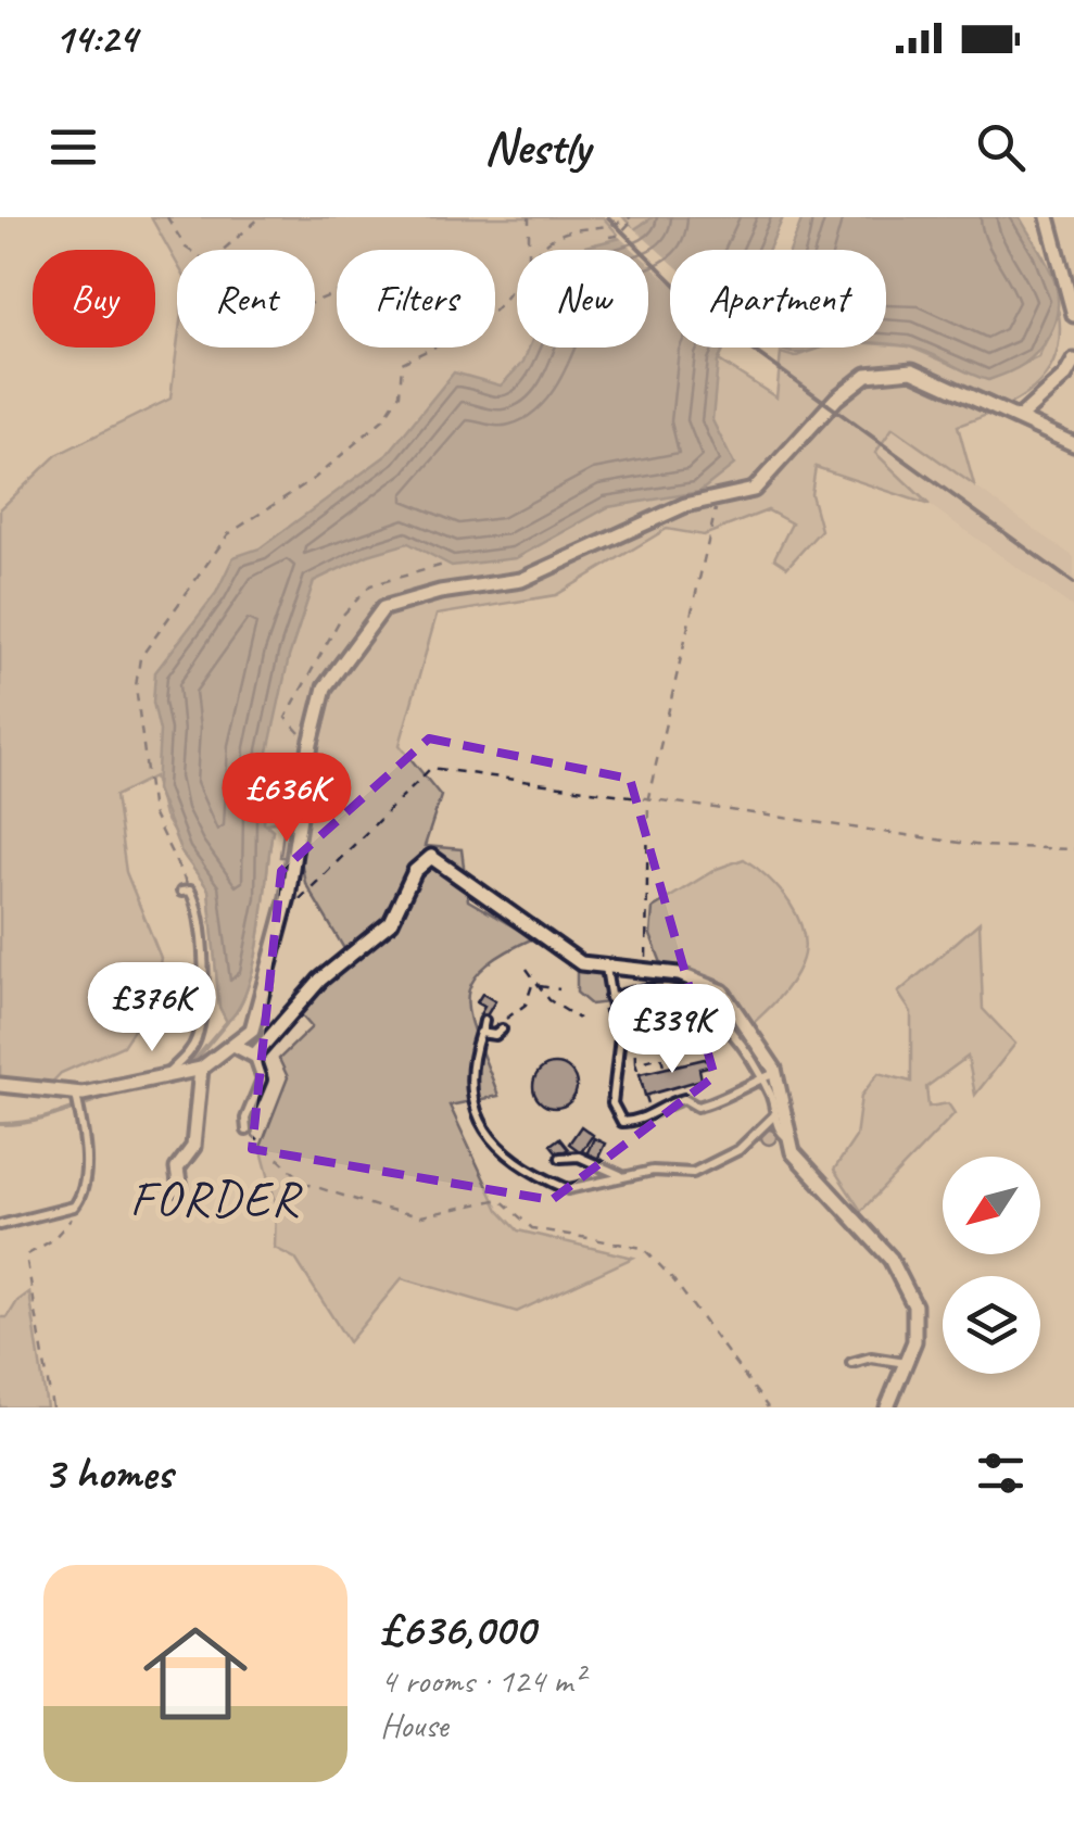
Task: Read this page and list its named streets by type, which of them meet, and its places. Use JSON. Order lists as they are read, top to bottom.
{
  "districts": ["FORDER"],
  "north": "bottom left",
  "page": {
    "status": "14:24",
    "header": "Nestly",
    "chip": [
      "Buy",
      "Rent",
      "Filters",
      "New",
      "Apartment"
    ],
    "price": ["£636K", "£376K", "£339K"],
    "heading": "3 homes",
    "list": [
      {
        "name": "£636,000",
        "note": "4 rooms · 124 m² · House"
      }
    ]
  }
}
